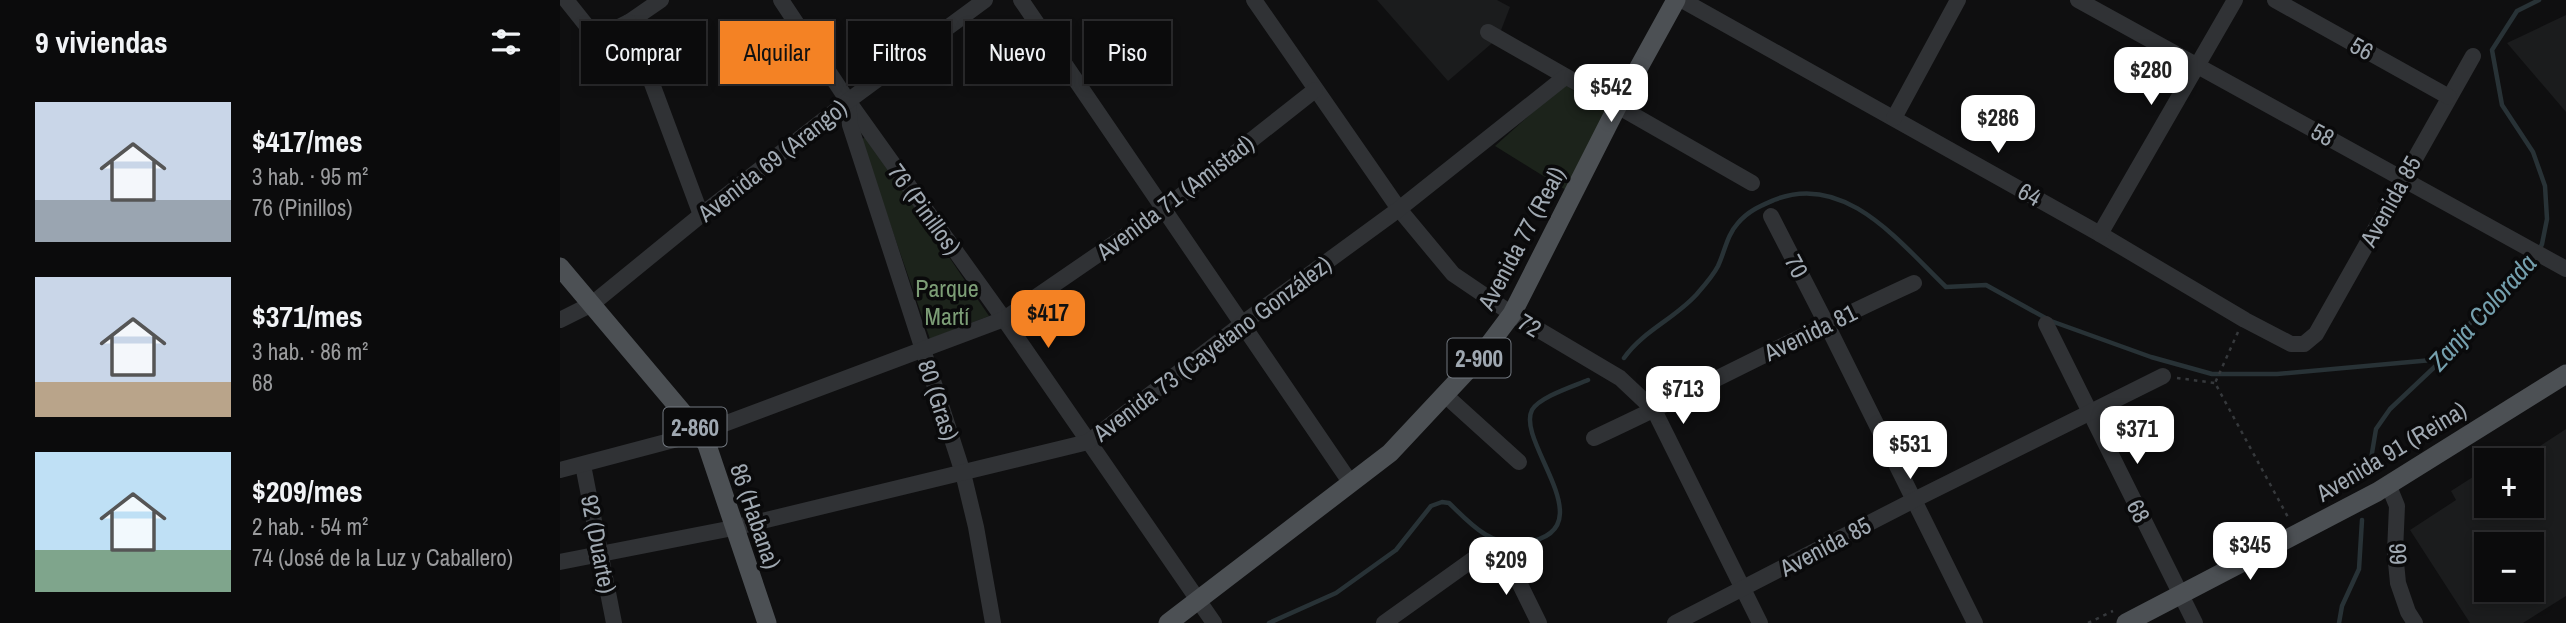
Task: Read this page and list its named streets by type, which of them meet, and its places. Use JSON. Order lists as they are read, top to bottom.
{
  "streets": {
    "main road": [
      "Avenida 77 (Real)",
      "2-900",
      "2-860",
      "Avenida 91 (Reina)",
      "86 (Habana)"
    ],
    "street": [
      "56",
      "58",
      "Avenida 69 (Arango)",
      "64",
      "Avenida 71 (Amistad)",
      "Avenida 85",
      "76 (Pinillos)",
      "70",
      "72",
      "Avenida 81",
      "Avenida 73 (Cayetano González)",
      "80 (Gras)",
      "68",
      "92 (Duarte)",
      "66"
    ]
  },
  "crossings": [
    ["56", "Avenida 85"],
    ["58", "Avenida 85"],
    ["Avenida 69 (Arango)", "76 (Pinillos)"],
    ["Avenida 69 (Arango)", "80 (Gras)"],
    ["Avenida 69 (Arango)", "86 (Habana)"],
    ["64", "Avenida 85"],
    ["Avenida 71 (Amistad)", "76 (Pinillos)"],
    ["Avenida 71 (Amistad)", "72"],
    ["Avenida 71 (Amistad)", "80 (Gras)"],
    ["Avenida 71 (Amistad)", "86 (Habana)"],
    ["Avenida 71 (Amistad)", "92 (Duarte)"],
    ["Avenida 85", "70"],
    ["Avenida 85", "72"],
    ["Avenida 85", "68"],
    ["76 (Pinillos)", "Avenida 77 (Real)"],
    ["76 (Pinillos)", "Avenida 73 (Cayetano González)"],
    ["76 (Pinillos)", "80 (Gras)"],
    ["Avenida 77 (Real)", "72"],
    ["70", "Avenida 81"],
    ["72", "Avenida 81"],
    ["72", "Avenida 73 (Cayetano González)"],
    ["Avenida 73 (Cayetano González)", "80 (Gras)"],
    ["Avenida 73 (Cayetano González)", "86 (Habana)"],
    ["Avenida 73 (Cayetano González)", "92 (Duarte)"],
    ["Avenida 91 (Reina)", "68"],
    ["Avenida 91 (Reina)", "66"]
  ],
  "water": ["Zanja Colorada"],
  "parks": ["Parque Martí"],
  "page": {
    "heading": "9 viviendas",
    "chip": [
      "Comprar",
      "Alquilar",
      "Filtros",
      "Nuevo",
      "Piso"
    ],
    "price": [
      "$280",
      "$542",
      "$286",
      "$417",
      "$713",
      "$371",
      "$531",
      "$345",
      "$209"
    ],
    "list": [
      {
        "name": "$417/mes",
        "note": "3 hab. · 95 m² · 76 (Pinillos)"
      },
      {
        "name": "$371/mes",
        "note": "3 hab. · 86 m² · 68"
      },
      {
        "name": "$209/mes",
        "note": "2 hab. · 54 m² · 74 (José de la Luz y Caballero)"
      }
    ],
    "map_buttons": ["+", "−"]
  }
}
